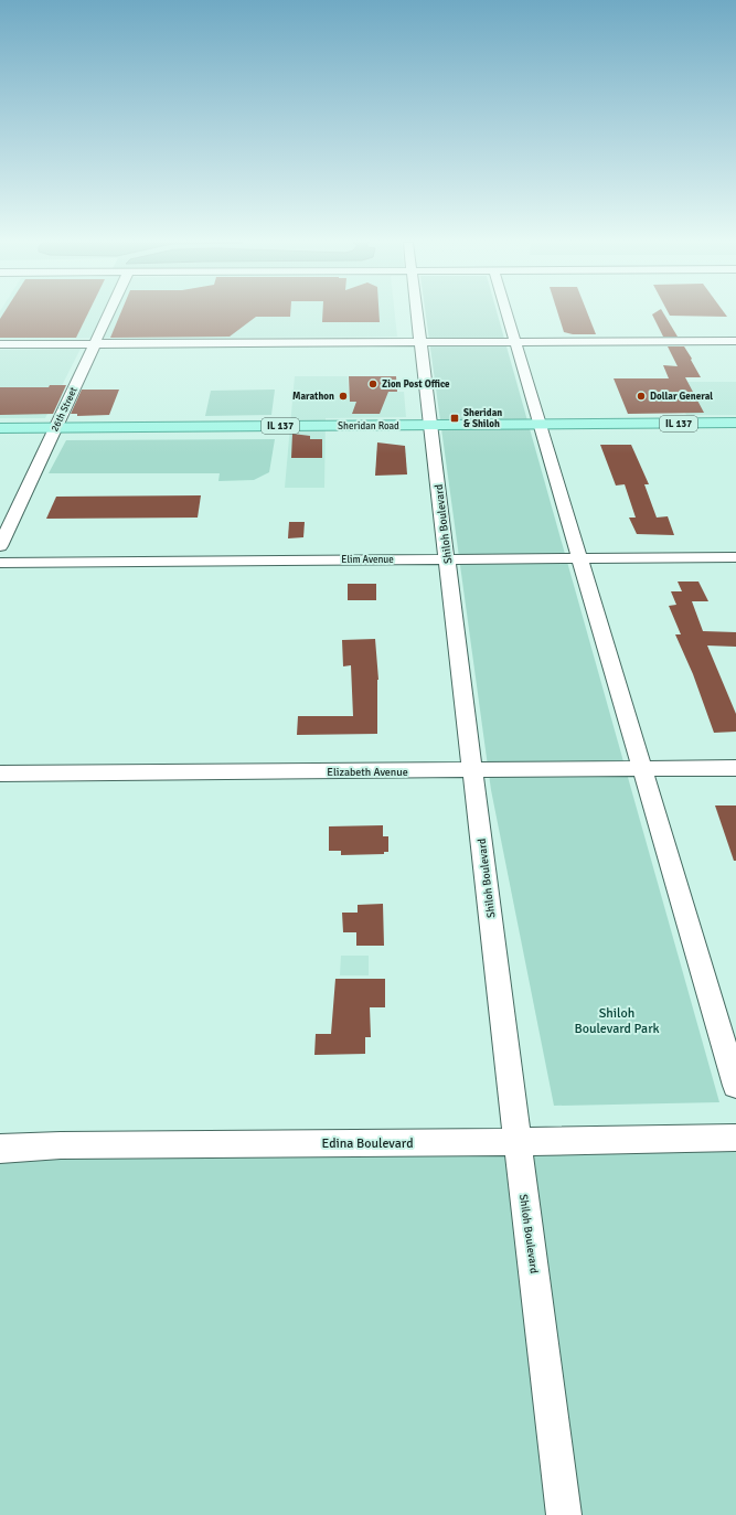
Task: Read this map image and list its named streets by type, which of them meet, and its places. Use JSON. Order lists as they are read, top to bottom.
{
  "streets": {
    "main road": ["IL 137", "Sheridan Road"],
    "street": [
      "26th Street",
      "Shiloh Boulevard",
      "Elim Avenue",
      "Elizabeth Avenue",
      "Edina Boulevard"
    ]
  },
  "crossings": [
    ["26th Street", "Sheridan Road"],
    ["Sheridan Road", "Shiloh Boulevard"],
    ["Shiloh Boulevard", "Elim Avenue"],
    ["Shiloh Boulevard", "Elizabeth Avenue"],
    ["Shiloh Boulevard", "Edina Boulevard"]
  ],
  "parks": ["Shiloh Boulevard Park"],
  "places": {
    "other": ["Zion Post Office", "Marathon", "Dollar General"],
    "transit": ["Sheridan & Shiloh"]
  }
}
